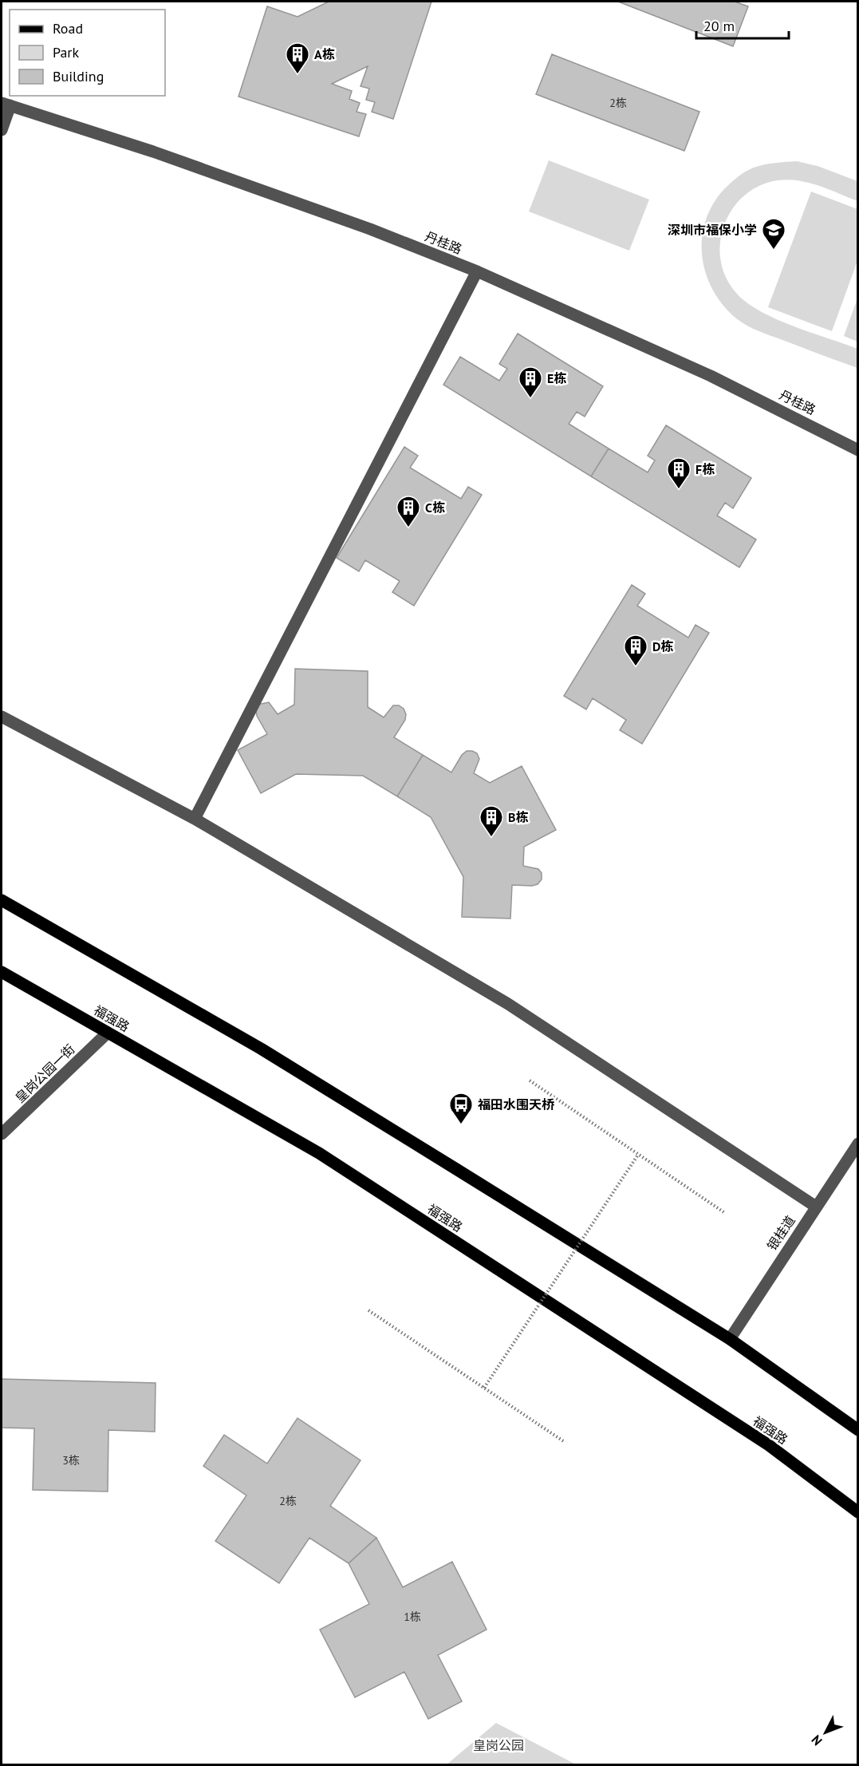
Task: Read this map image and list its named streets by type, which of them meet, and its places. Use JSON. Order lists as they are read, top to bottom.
{
  "streets": {
    "main road": ["福强路"],
    "street": ["丹桂路", "皇岗公园一街", "银桂道"]
  },
  "crossings": [
    ["福强路", "皇岗公园一街"]
  ],
  "parks": ["皇岗公园"],
  "places": {
    "building": [
      "A栋",
      "E栋",
      "F栋",
      "C栋",
      "D栋",
      "B栋"
    ],
    "school or university": ["深圳市福保小学"],
    "bus stop": ["福田水围天桥"]
  },
  "house_numbers": [
    "2栋",
    "3栋",
    "2栋",
    "1栋"
  ],
  "legend": ["Road", "Park", "Building"],
  "scale_bar": "20 m",
  "north": "bottom left"
}
